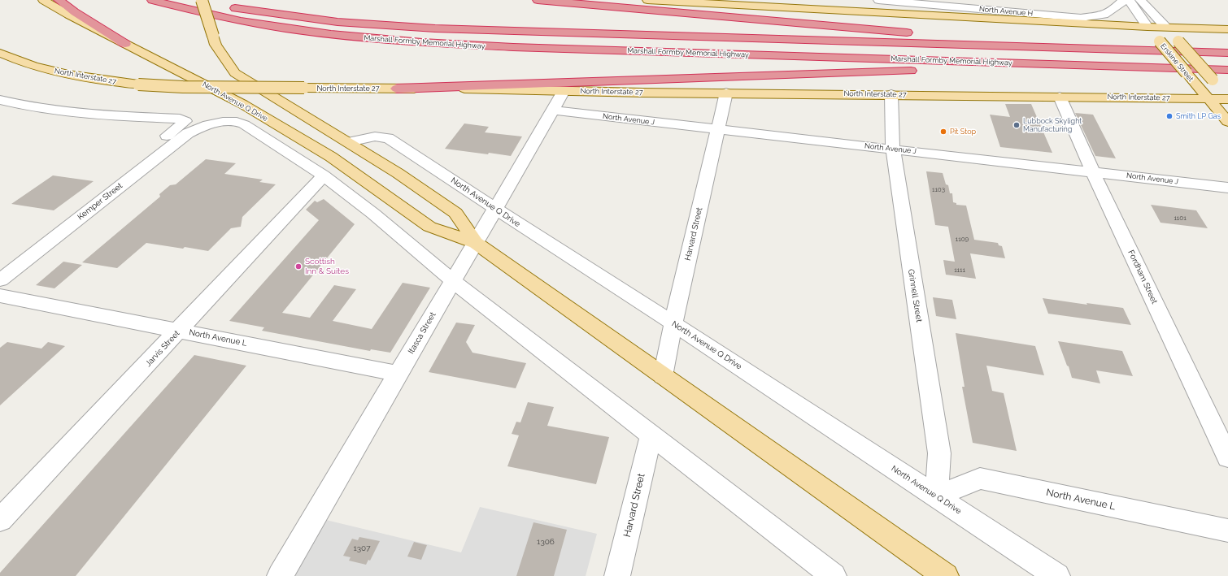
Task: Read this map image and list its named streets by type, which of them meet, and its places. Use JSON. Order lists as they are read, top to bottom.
{
  "streets": {
    "highway": ["Marshall Formby Memorial Highway"],
    "main road": ["Erskine Street", "North Interstate 27", "North Avenue Q Drive"],
    "street": [
      "North Avenue H",
      "North Avenue J",
      "Kemper Street",
      "Harvard Street",
      "Fordham Street",
      "Grinnell Street",
      "Itasca Street",
      "North Avenue L",
      "Jarvis Street"
    ]
  },
  "crossings": [
    ["North Avenue H", "Erskine Street"],
    ["Erskine Street", "North Interstate 27"],
    ["North Interstate 27", "Harvard Street"],
    ["North Interstate 27", "Fordham Street"],
    ["North Interstate 27", "Grinnell Street"],
    ["North Interstate 27", "Itasca Street"],
    ["North Avenue Q Drive", "Kemper Street"],
    ["North Avenue Q Drive", "Harvard Street"],
    ["North Avenue Q Drive", "Grinnell Street"],
    ["North Avenue Q Drive", "Itasca Street"],
    ["North Avenue Q Drive", "North Avenue L"],
    ["North Avenue Q Drive", "Jarvis Street"],
    ["North Avenue J", "Harvard Street"],
    ["North Avenue J", "Fordham Street"],
    ["North Avenue J", "Grinnell Street"],
    ["North Avenue J", "Itasca Street"],
    ["Grinnell Street", "North Avenue L"],
    ["Itasca Street", "North Avenue L"],
    ["North Avenue L", "Jarvis Street"]
  ],
  "places": [
    "Smith LP Gas",
    "Lubbock Skylight Manufacturing",
    "Pit Stop",
    "Scottish Inn & Suites"
  ],
  "house_numbers": [
    "1103",
    "1101",
    "1109",
    "1111",
    "1306",
    "1307"
  ]
}
